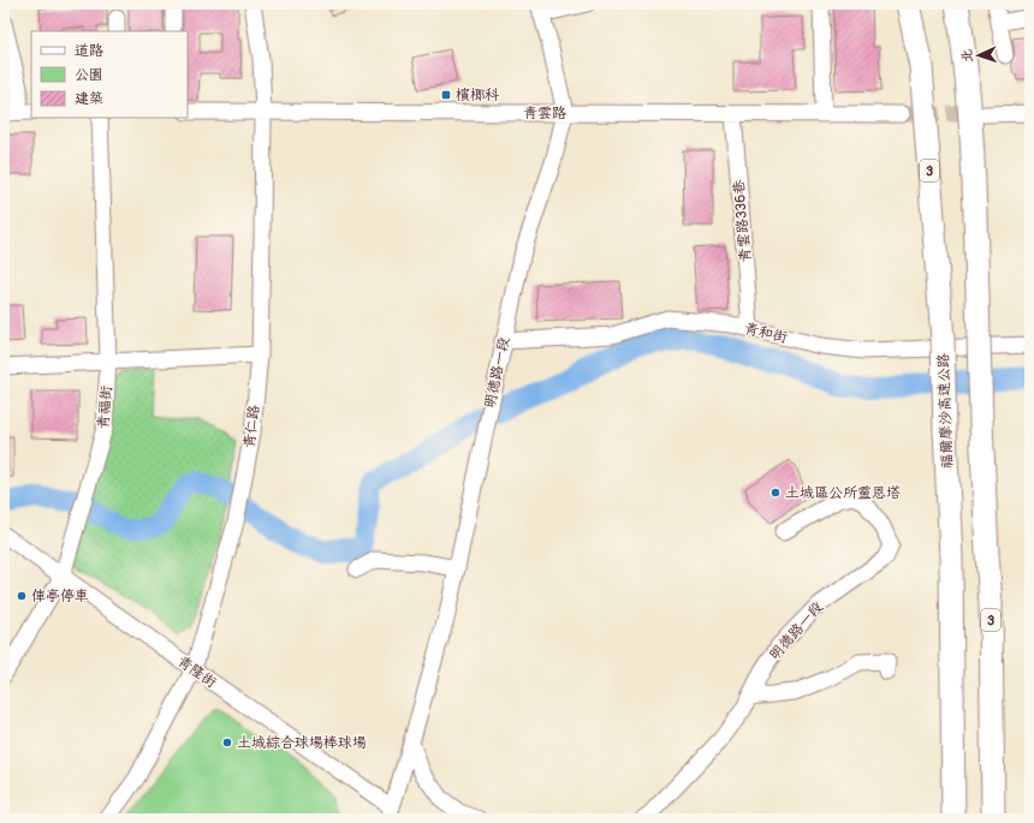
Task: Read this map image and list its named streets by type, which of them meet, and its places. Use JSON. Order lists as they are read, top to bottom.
{
  "streets": {
    "highway": ["3", "福爾摩沙高速公路"],
    "street": [
      "青雲路",
      "青雲路336巷",
      "青和街",
      "明德路一段",
      "青福街",
      "青仁路",
      "青隆街"
    ]
  },
  "crossings": [
    ["青雲路", "青雲路336巷"],
    ["青雲路", "明德路一段"],
    ["青雲路", "青仁路"],
    ["青雲路336巷", "青和街"],
    ["青和街", "明德路一段"],
    ["明德路一段", "青隆街"],
    ["青福街", "青隆街"],
    ["青仁路", "青隆街"]
  ],
  "places": {
    "transit": ["檳榔科"],
    "other": ["土城區公所靈恩塔", "俥亭停車", "土城綜合球場棒球場"]
  },
  "legend": ["道路", "公園", "建築"],
  "north": "left"
}
